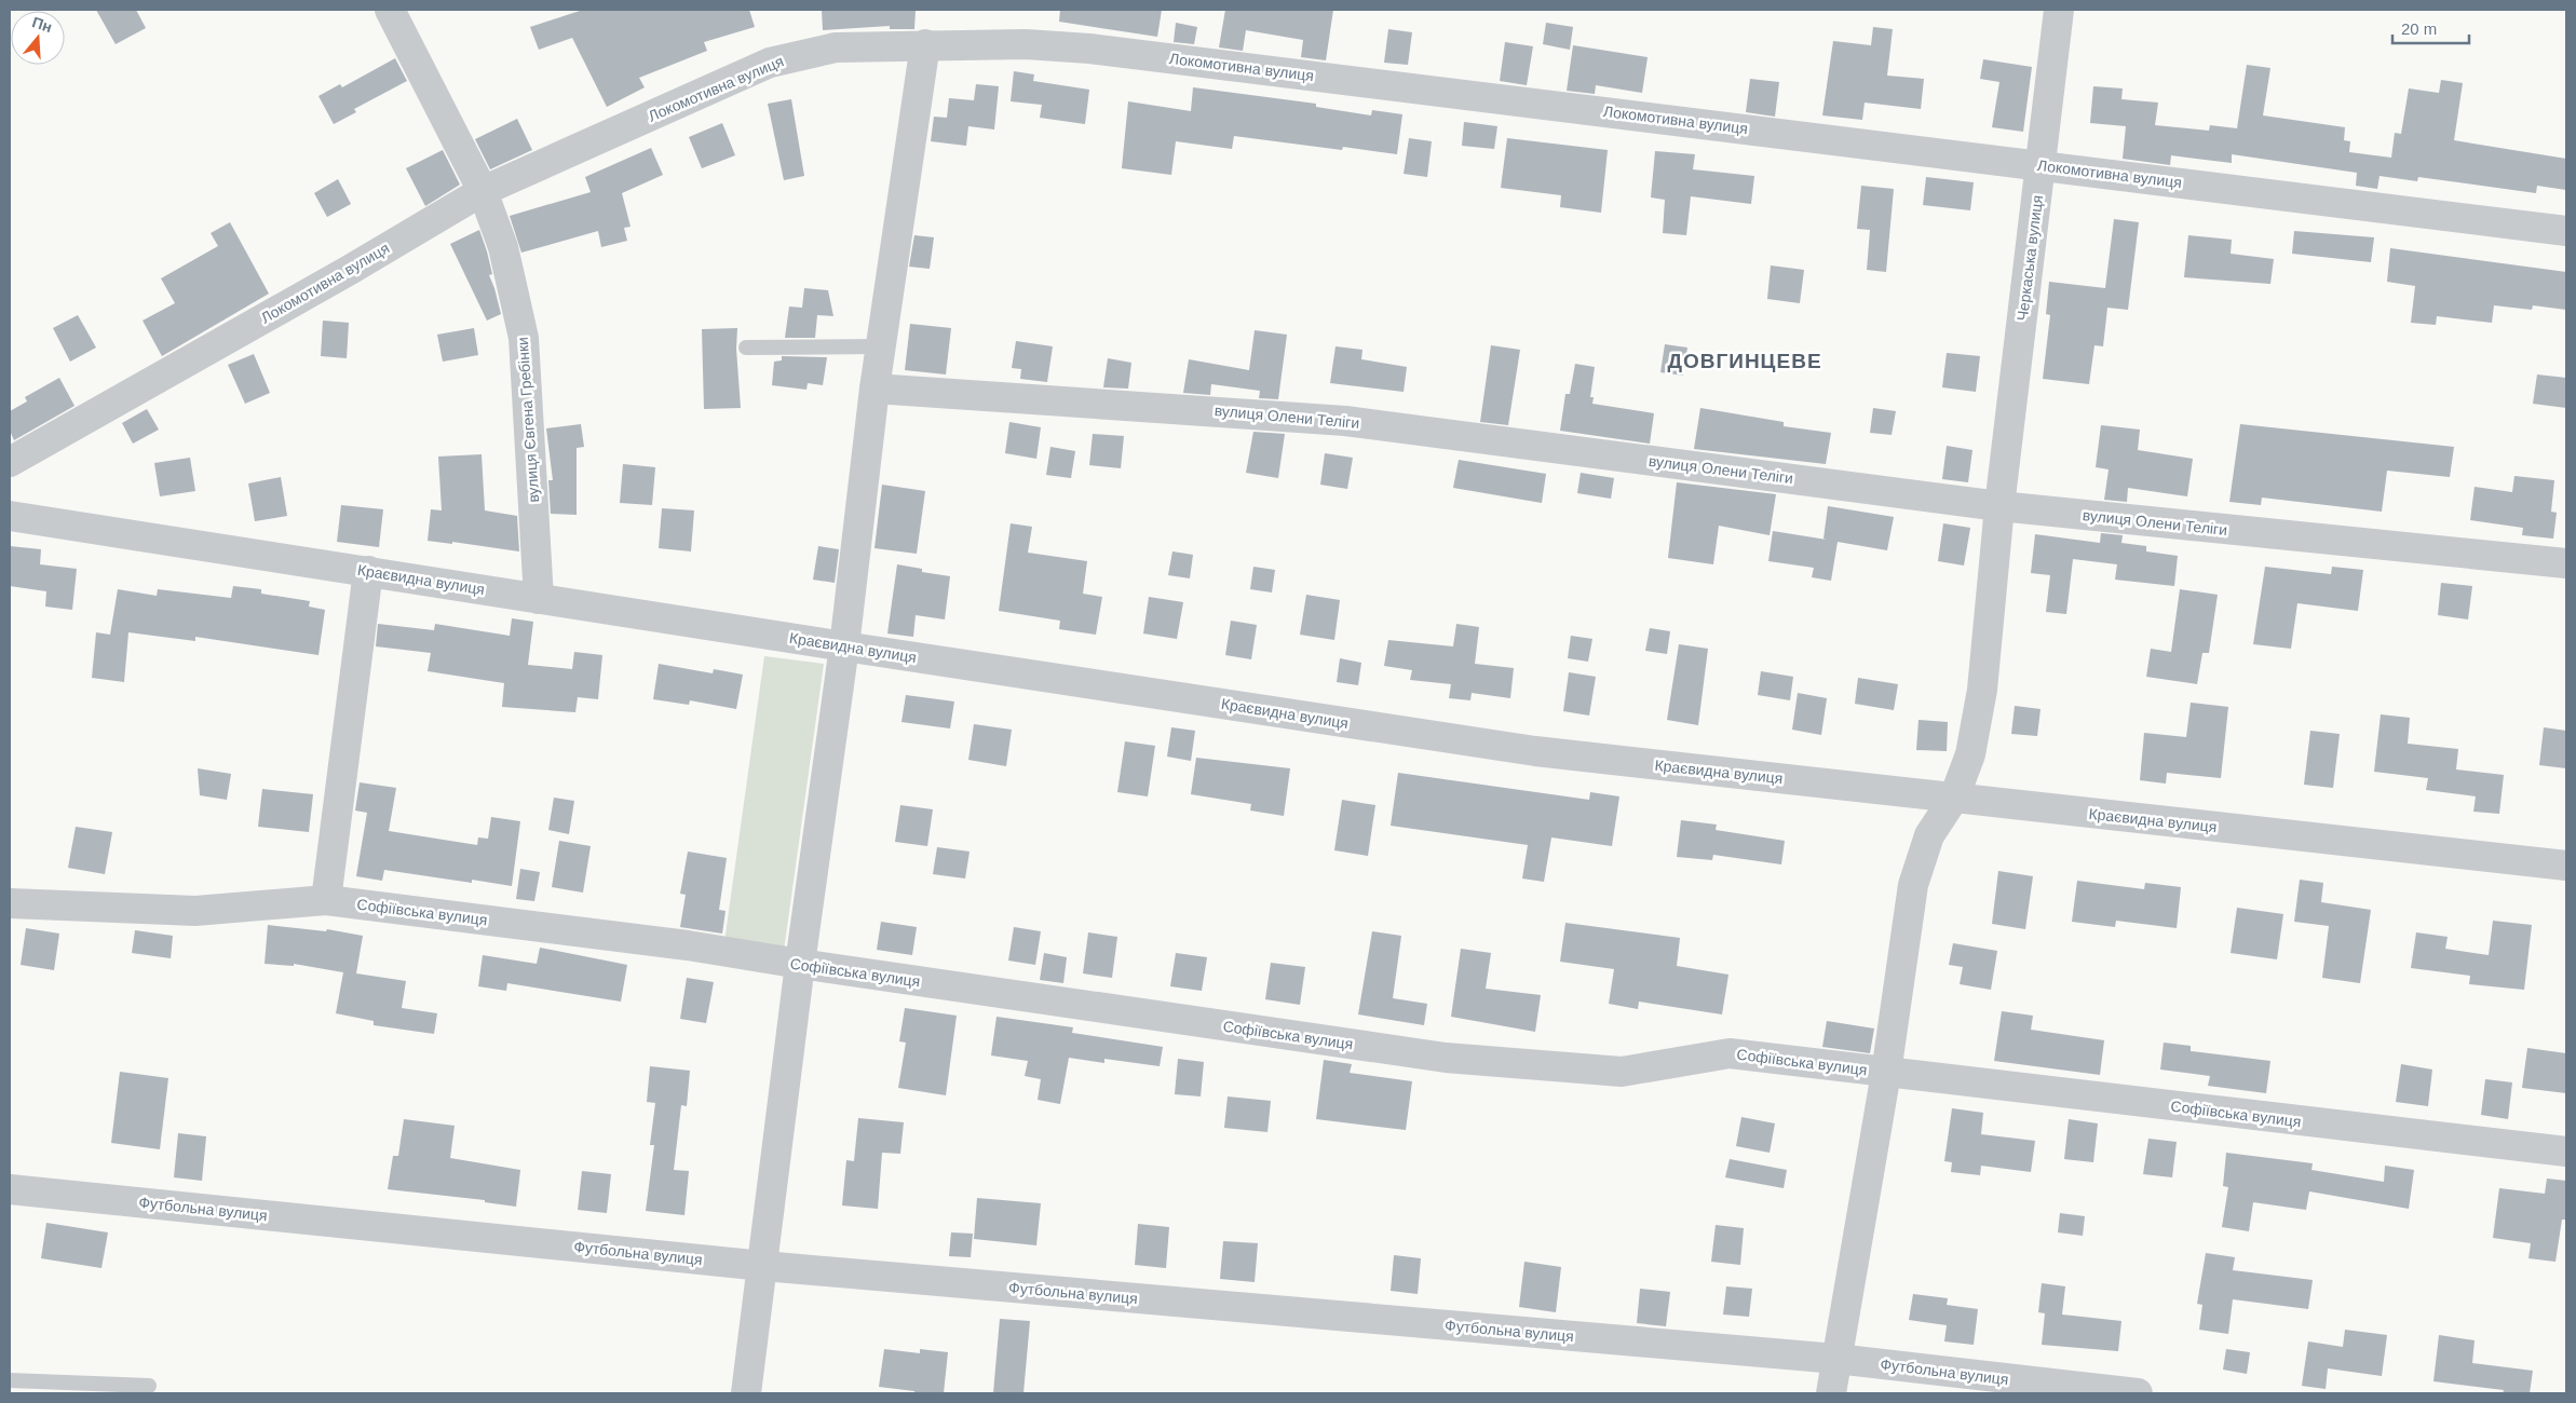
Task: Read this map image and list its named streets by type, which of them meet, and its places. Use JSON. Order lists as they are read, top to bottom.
{
  "streets": {
    "street": [
      "Локомотивна вулиця",
      "Черкаська вулиця",
      "вулиця Олени Теліги",
      "вулиця Євгена Гребінки",
      "Краєвидна вулиця",
      "Софіївська вулиця",
      "Футбольна вулиця"
    ]
  },
  "crossings": [
    ["Локомотивна вулиця", "Черкаська вулиця"],
    ["Локомотивна вулиця", "вулиця Євгена Гребінки"],
    ["Черкаська вулиця", "вулиця Олени Теліги"],
    ["Черкаська вулиця", "Краєвидна вулиця"],
    ["Черкаська вулиця", "Софіївська вулиця"],
    ["Черкаська вулиця", "Футбольна вулиця"],
    ["вулиця Євгена Гребінки", "Краєвидна вулиця"]
  ],
  "districts": ["ДОВГИНЦЕВЕ"],
  "scale_bar": "20 m",
  "north": "top"
}
